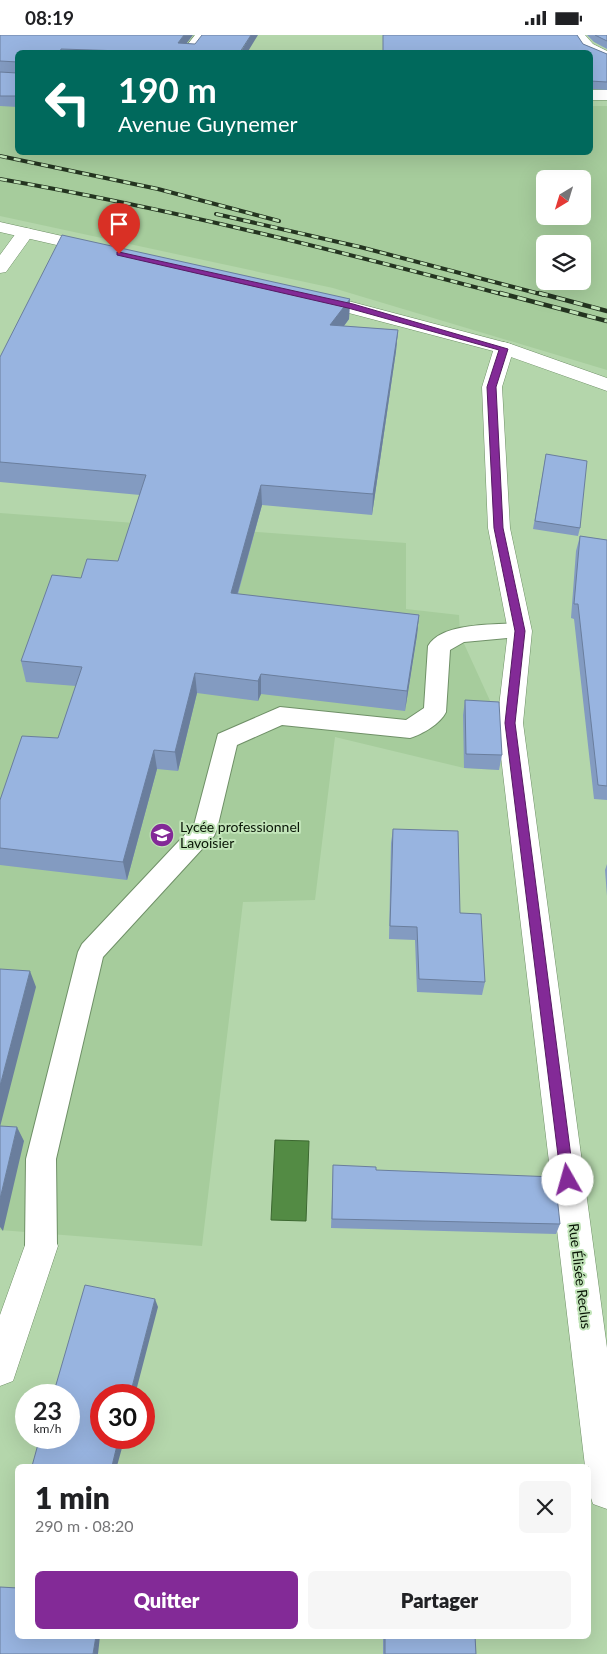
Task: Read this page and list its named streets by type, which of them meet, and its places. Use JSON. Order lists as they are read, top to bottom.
{
  "streets": {
    "street": ["Rue Élisée Reclus"]
  },
  "places": {
    "school or university": ["Lycée professionnel Lavoisier"]
  },
  "north": "bottom left",
  "page": {
    "status": "08:19",
    "turn": ["190 m", "Avenue Guynemer"],
    "speed": "23 km/h",
    "limit": "30",
    "heading": ["1 min", "290 m · 08:20"],
    "buttons": ["Quitter", "Partager"]
  }
}
